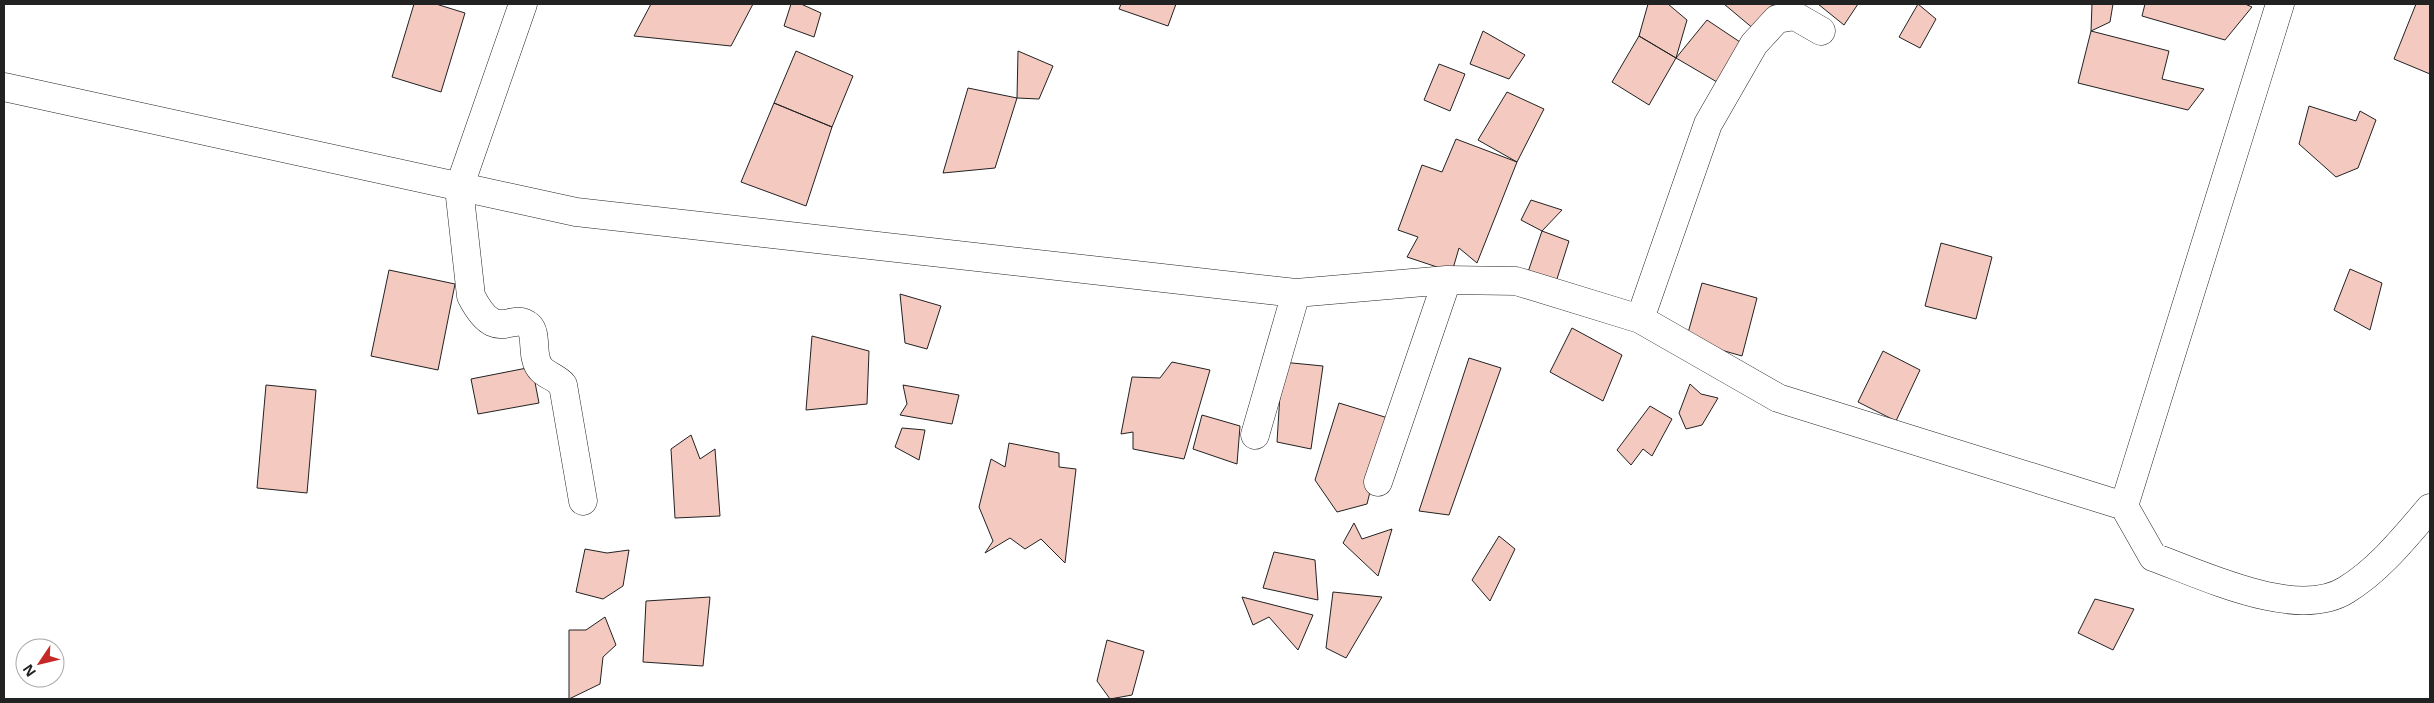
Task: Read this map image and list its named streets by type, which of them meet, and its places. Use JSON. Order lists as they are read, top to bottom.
{
  "north": "bottom left"
}
